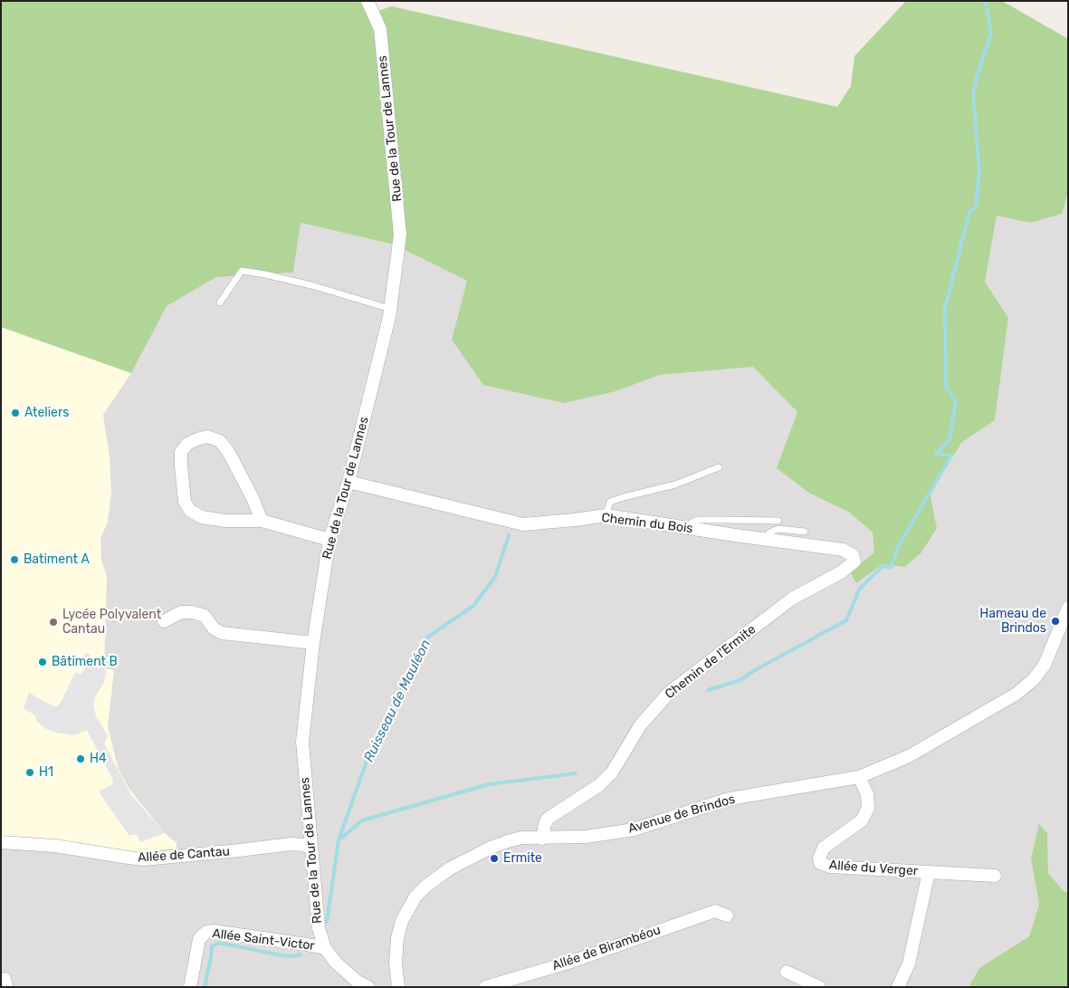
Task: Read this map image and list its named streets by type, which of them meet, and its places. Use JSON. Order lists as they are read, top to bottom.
{
  "streets": {
    "street": [
      "Rue de la Tour de Lannes",
      "Chemin du Bois",
      "Chemin de l'Ermite",
      "Avenue de Brindos",
      "Allée de Cantau",
      "Allée du Verger",
      "Allée Saint-Victor",
      "Allée de Birambéou"
    ]
  },
  "crossings": [
    ["Rue de la Tour de Lannes", "Chemin du Bois"],
    ["Rue de la Tour de Lannes", "Allée de Cantau"],
    ["Rue de la Tour de Lannes", "Allée Saint-Victor"],
    ["Chemin du Bois", "Chemin de l'Ermite"],
    ["Chemin de l'Ermite", "Avenue de Brindos"],
    ["Avenue de Brindos", "Allée du Verger"]
  ],
  "water": ["Ruisseau de Mauléon"],
  "places": [
    "Ateliers",
    "Batiment A",
    "Hameau de Brindos",
    "Lycée Polyvalent Cantau",
    "Bâtiment B",
    "H4",
    "H1",
    "Ermite"
  ]
}
